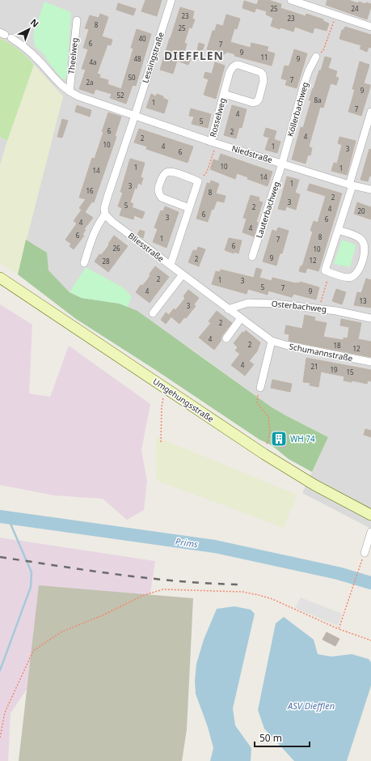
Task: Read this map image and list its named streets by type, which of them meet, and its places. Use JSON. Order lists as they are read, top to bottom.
{
  "streets": {
    "main road": ["Umgehungsstraße"],
    "street": [
      "Theelweg",
      "Lessingstraße",
      "Köllerbachweg",
      "Rosselweg",
      "Niedstraße",
      "Lauterbachweg",
      "Bliesstraße",
      "Osterbachweg",
      "Schumannstraße"
    ]
  },
  "crossings": [
    ["Theelweg", "Niedstraße"],
    ["Lessingstraße", "Niedstraße"],
    ["Köllerbachweg", "Niedstraße"],
    ["Köllerbachweg", "Lauterbachweg"],
    ["Rosselweg", "Niedstraße"],
    ["Niedstraße", "Lauterbachweg"],
    ["Bliesstraße", "Osterbachweg"],
    ["Bliesstraße", "Schumannstraße"]
  ],
  "districts": ["DIEFFLEN"],
  "water": ["Prims", "ASV Diefflen"],
  "places": {
    "building": ["WH 74"]
  },
  "house_numbers": [
    "25",
    "24",
    "23",
    "23",
    "8",
    "25",
    "40",
    "6",
    "7",
    "9",
    "11",
    "48",
    "9",
    "4a",
    "50",
    "7",
    "2a",
    "9",
    "52",
    "8a",
    "1",
    "7",
    "4",
    "5",
    "6",
    "2",
    "4",
    "2",
    "10",
    "4",
    "1",
    "3",
    "6",
    "10",
    "1",
    "1",
    "14",
    "14",
    "1",
    "3",
    "16",
    "8",
    "2",
    "3",
    "5",
    "2",
    "4",
    "20",
    "6",
    "3",
    "6",
    "4",
    "4",
    "6",
    "8",
    "1",
    "7",
    "6",
    "26",
    "10",
    "9",
    "2",
    "12",
    "28",
    "2",
    "1",
    "3",
    "5",
    "7",
    "4",
    "9",
    "13",
    "3",
    "2",
    "4",
    "2",
    "18",
    "12",
    "4",
    "21",
    "19",
    "15"
  ],
  "scale_bar": "50 m",
  "north": "top right"
}
